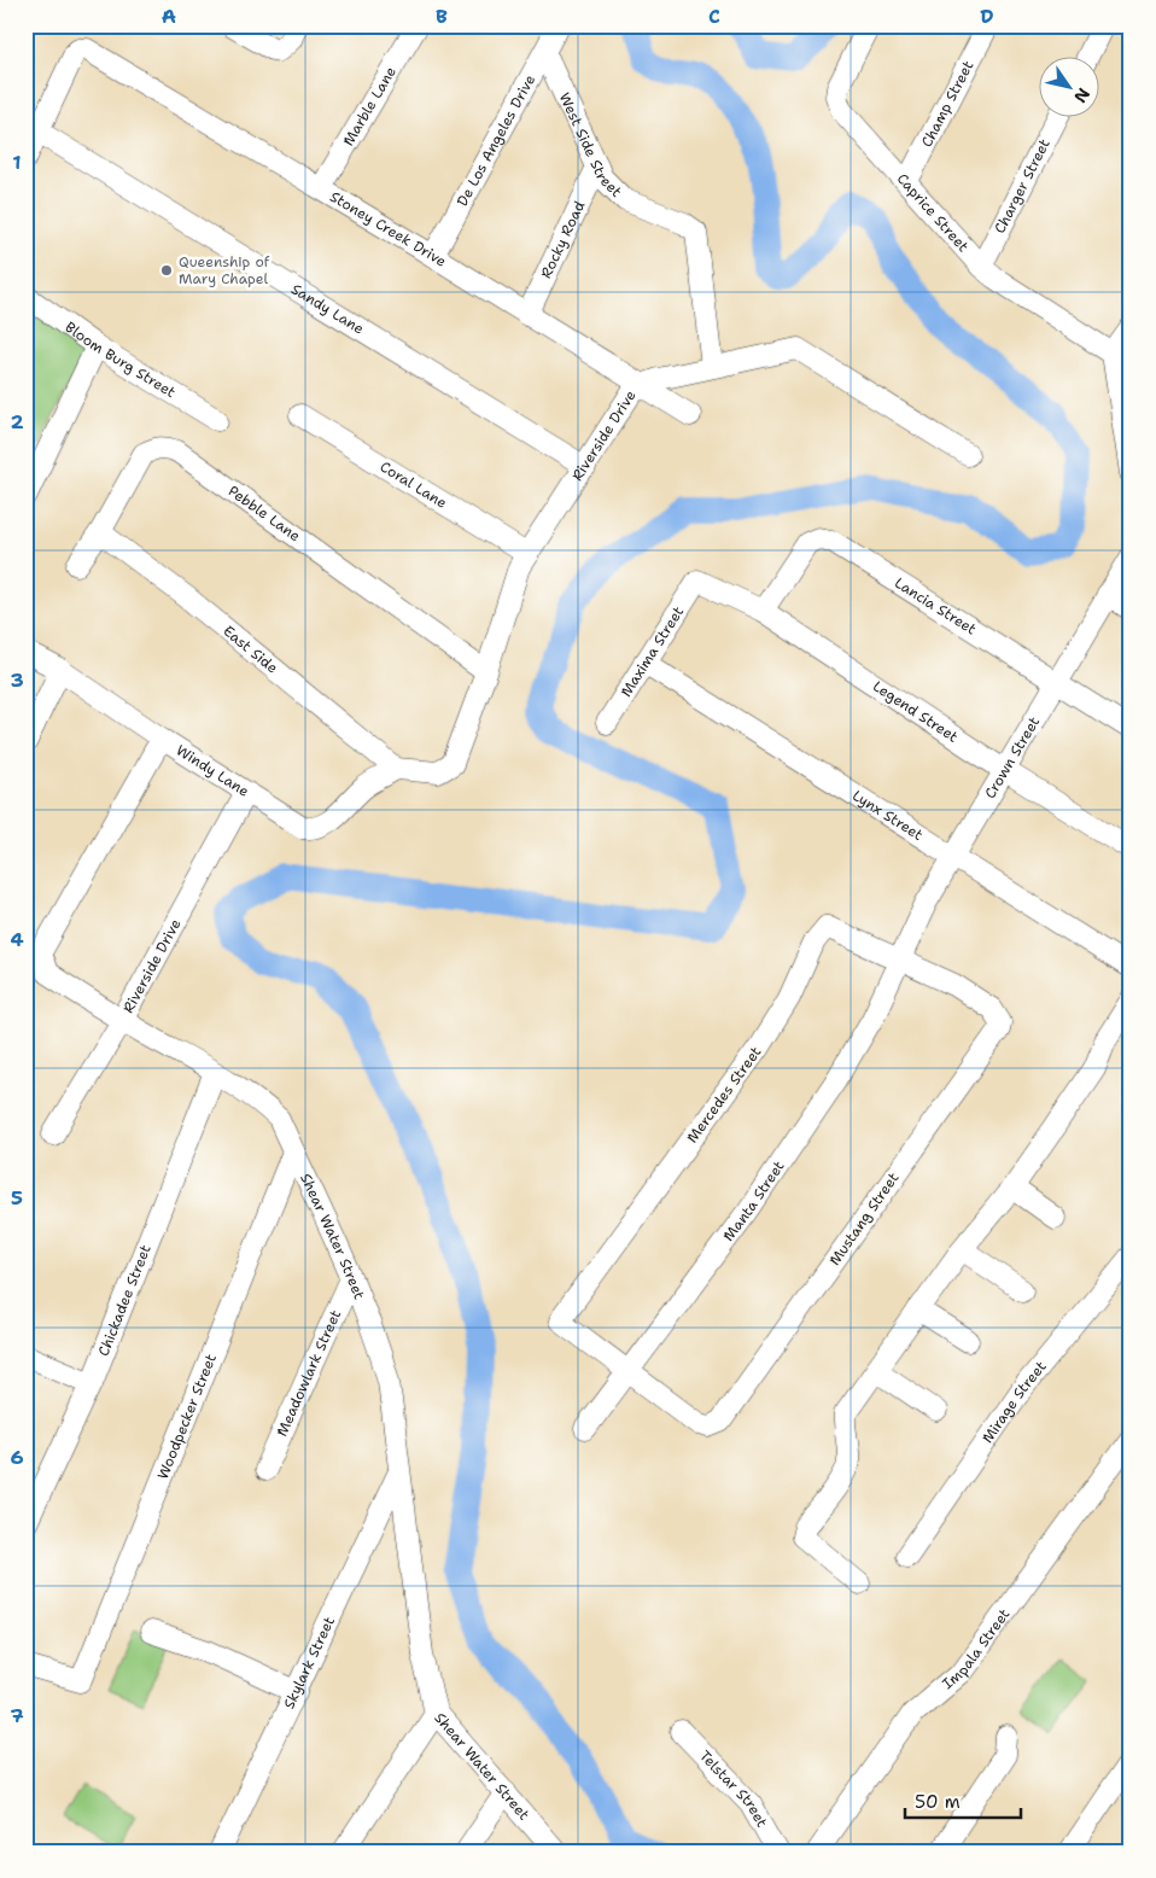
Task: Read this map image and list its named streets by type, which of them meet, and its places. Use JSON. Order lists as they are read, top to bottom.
{
  "streets": {
    "street": [
      "Champ Street",
      "Marble Lane",
      "De Los Angeles Drive",
      "West Side Street",
      "Charger Street",
      "Caprice Street",
      "Stoney Creek Drive",
      "Rocky Road",
      "Sandy Lane",
      "Bloom Burg Street",
      "Riverside Drive",
      "Coral Lane",
      "Pebble Lane",
      "Lancia Street",
      "East Side",
      "Maxima Street",
      "Legend Street",
      "Crown Street",
      "Windy Lane",
      "Lynx Street",
      "Mercedes Street",
      "Manta Street",
      "Mustang Street",
      "Shear Water Street",
      "Chickadee Street",
      "Meadowlark Street",
      "Mirage Street",
      "Woodpecker Street",
      "Impala Street",
      "Skylark Street",
      "Telstar Street"
    ]
  },
  "crossings": [
    ["Champ Street", "Caprice Street"],
    ["Marble Lane", "Stoney Creek Drive"],
    ["De Los Angeles Drive", "West Side Street"],
    ["De Los Angeles Drive", "Stoney Creek Drive"],
    ["West Side Street", "Rocky Road"],
    ["West Side Street", "Riverside Drive"],
    ["Charger Street", "Caprice Street"],
    ["Stoney Creek Drive", "Rocky Road"],
    ["Stoney Creek Drive", "Sandy Lane"],
    ["Stoney Creek Drive", "Riverside Drive"],
    ["Sandy Lane", "Riverside Drive"],
    ["Riverside Drive", "Coral Lane"],
    ["Riverside Drive", "Pebble Lane"],
    ["Riverside Drive", "East Side"],
    ["Riverside Drive", "Windy Lane"],
    ["Riverside Drive", "Shear Water Street"],
    ["Pebble Lane", "East Side"],
    ["Lancia Street", "Legend Street"],
    ["Lancia Street", "Crown Street"],
    ["East Side", "Windy Lane"],
    ["Maxima Street", "Legend Street"],
    ["Maxima Street", "Lynx Street"],
    ["Legend Street", "Crown Street"],
    ["Crown Street", "Lynx Street"],
    ["Crown Street", "Mercedes Street"],
    ["Crown Street", "Manta Street"],
    ["Crown Street", "Mustang Street"],
    ["Windy Lane", "Shear Water Street"],
    ["Mercedes Street", "Manta Street"],
    ["Mercedes Street", "Mustang Street"],
    ["Manta Street", "Mustang Street"],
    ["Shear Water Street", "Chickadee Street"],
    ["Shear Water Street", "Meadowlark Street"],
    ["Shear Water Street", "Woodpecker Street"],
    ["Shear Water Street", "Skylark Street"]
  ],
  "places": ["Queenship of Mary Chapel"],
  "scale_bar": "50 m",
  "north": "bottom right",
  "grid": {
    "columns": [
      "A",
      "B",
      "C",
      "D"
    ],
    "rows": [
      "1",
      "2",
      "3",
      "4",
      "5",
      "6",
      "7"
    ]
  }
}
